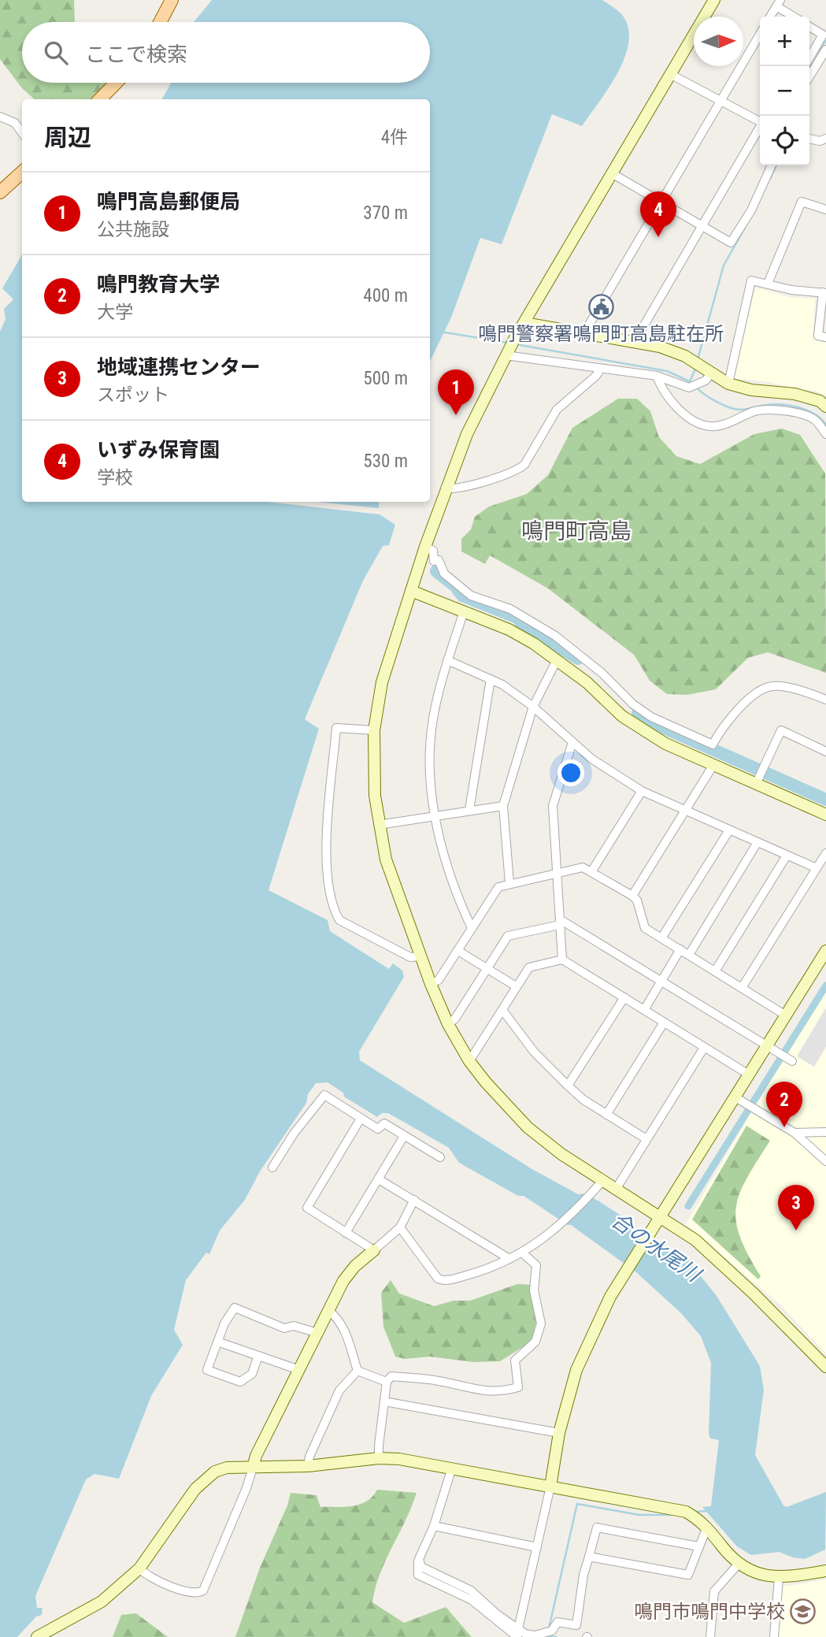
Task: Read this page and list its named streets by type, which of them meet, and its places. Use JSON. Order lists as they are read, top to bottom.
{
  "districts": ["鳴門町高島"],
  "water": ["合の水尾川"],
  "places": {
    "public building": ["鳴門警察署鳴門町高島駐在所"],
    "school or university": ["鳴門市鳴門中学校"]
  },
  "north": "right",
  "page": {
    "map_buttons": ["+", "−"],
    "search": "ここで検索",
    "heading": ["周辺", "4件"],
    "list": [
      {
        "mark": "1",
        "name": "鳴門高島郵便局",
        "note": "公共施設",
        "value": "370 m"
      },
      {
        "mark": "2",
        "name": "鳴門教育大学",
        "note": "大学",
        "value": "400 m"
      },
      {
        "mark": "3",
        "name": "地域連携センター",
        "note": "スポット",
        "value": "500 m"
      },
      {
        "mark": "4",
        "name": "いずみ保育園",
        "note": "学校",
        "value": "530 m"
      }
    ],
    "pins": [
      "4",
      "1",
      "2",
      "3"
    ]
  }
}
